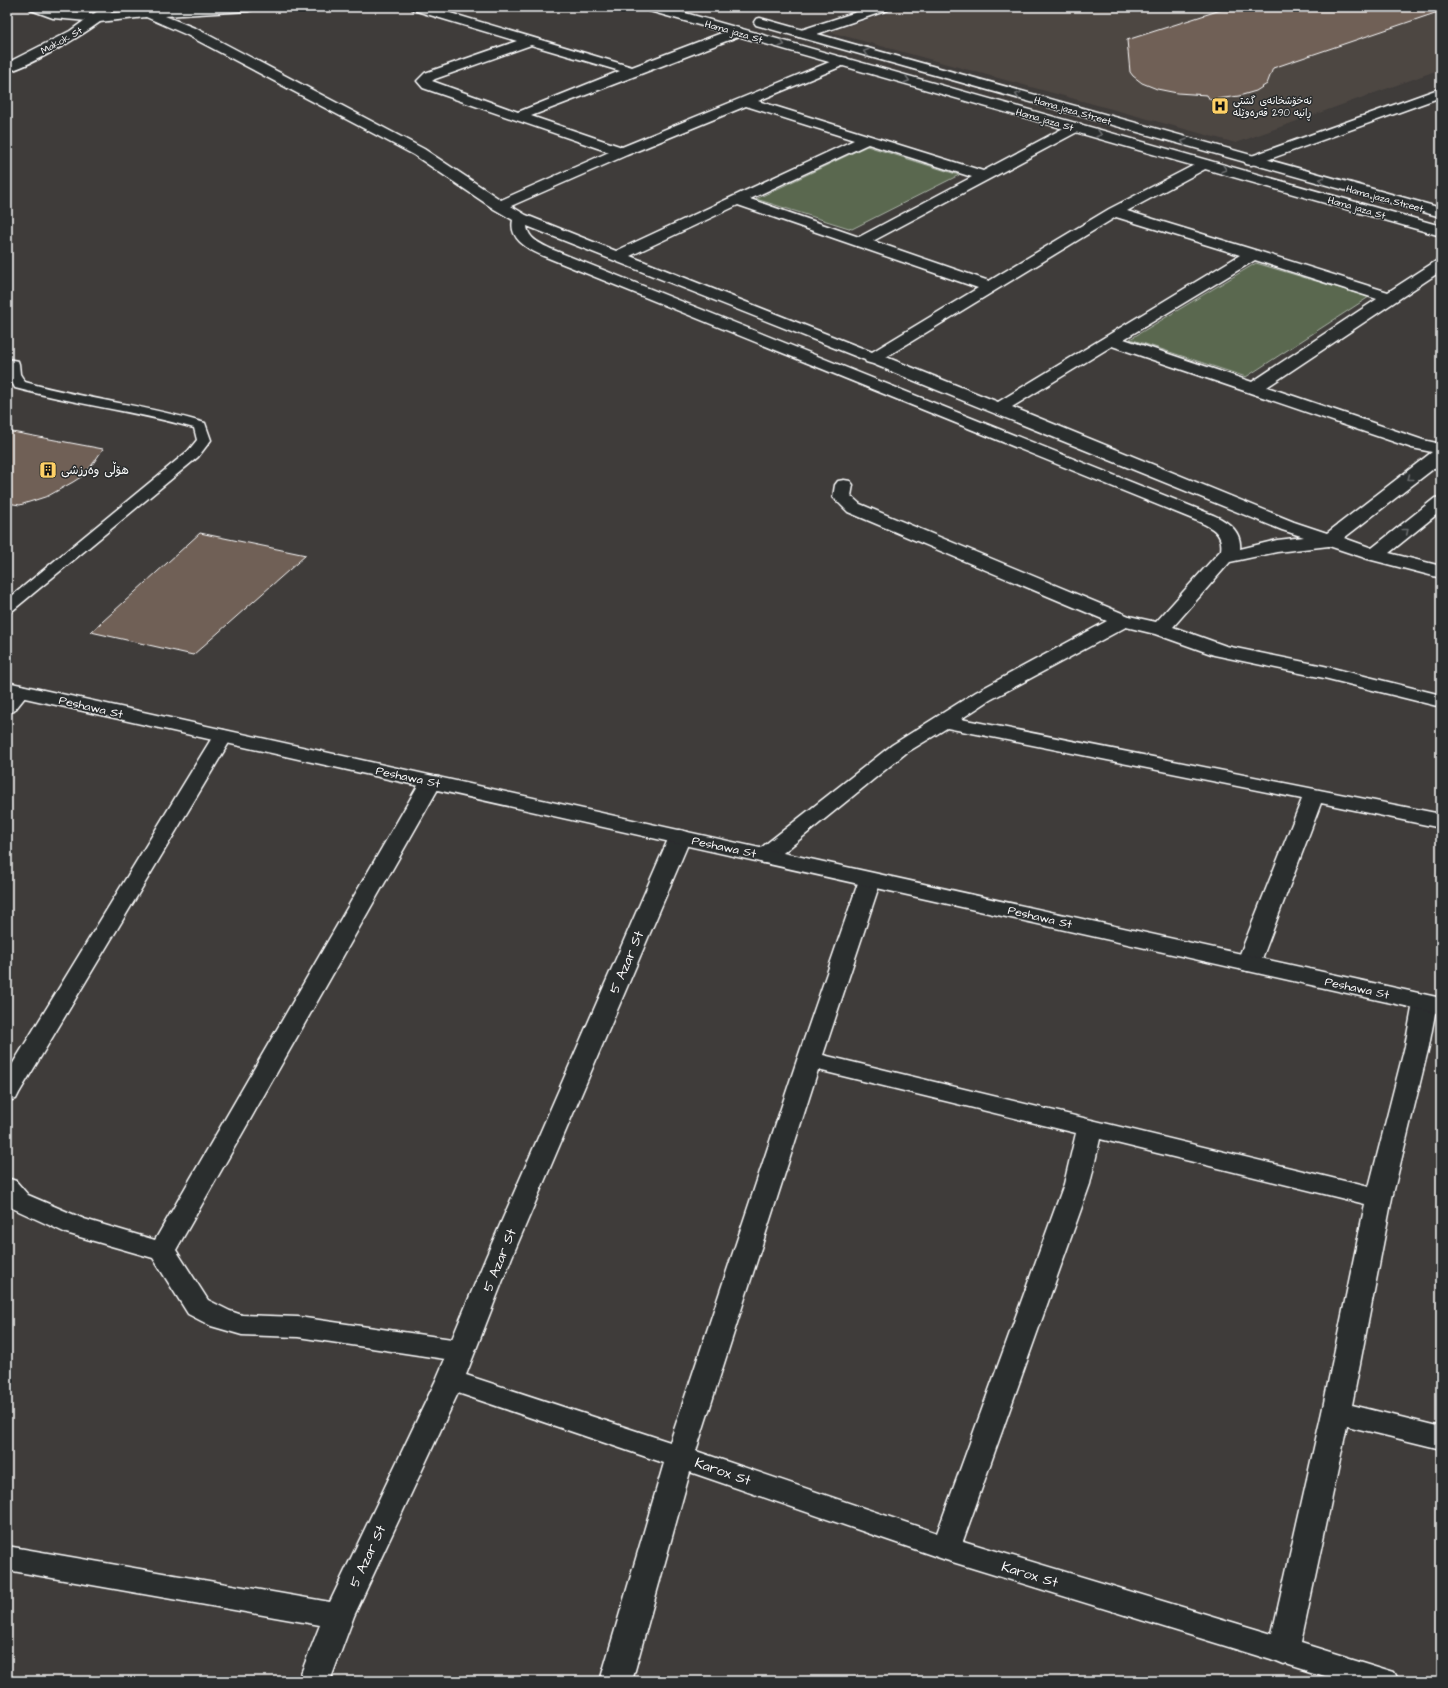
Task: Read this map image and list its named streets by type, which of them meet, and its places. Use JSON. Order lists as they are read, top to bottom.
{
  "streets": {
    "street": [
      "Hama jaza St",
      "Makok St",
      "Hama jaza Street",
      "Peshawa St",
      "5 Azar St",
      "Karox St"
    ]
  },
  "crossings": [
    ["Peshawa St", "5 Azar St"],
    ["5 Azar St", "Karox St"]
  ],
  "places": {
    "hospital": ["نەخۆشخانەی گشتی ڕانیە 290 قەرەوێلە"],
    "building": ["هۆڵی وەرزشی"]
  }
}
